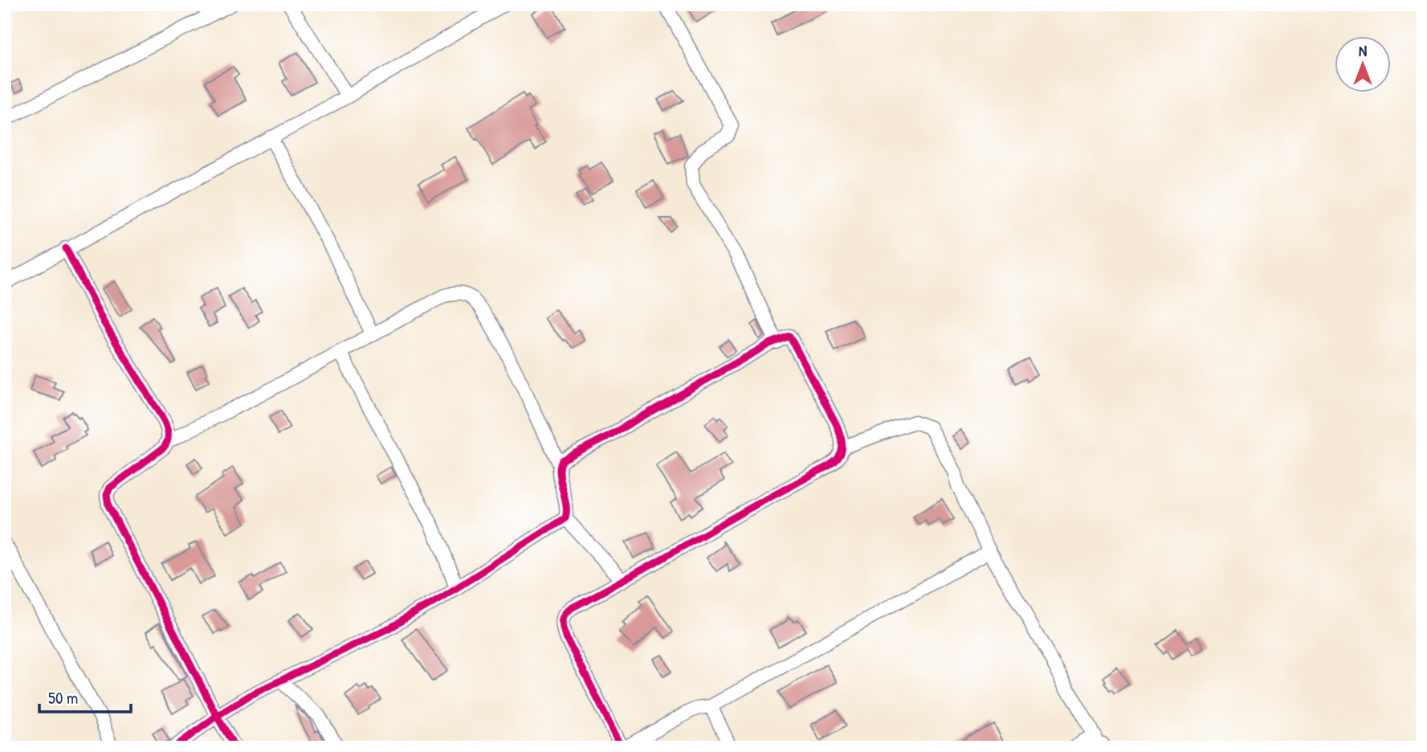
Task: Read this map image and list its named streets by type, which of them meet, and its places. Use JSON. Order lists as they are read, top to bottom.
{
  "scale_bar": "50 m",
  "north": "top"
}
